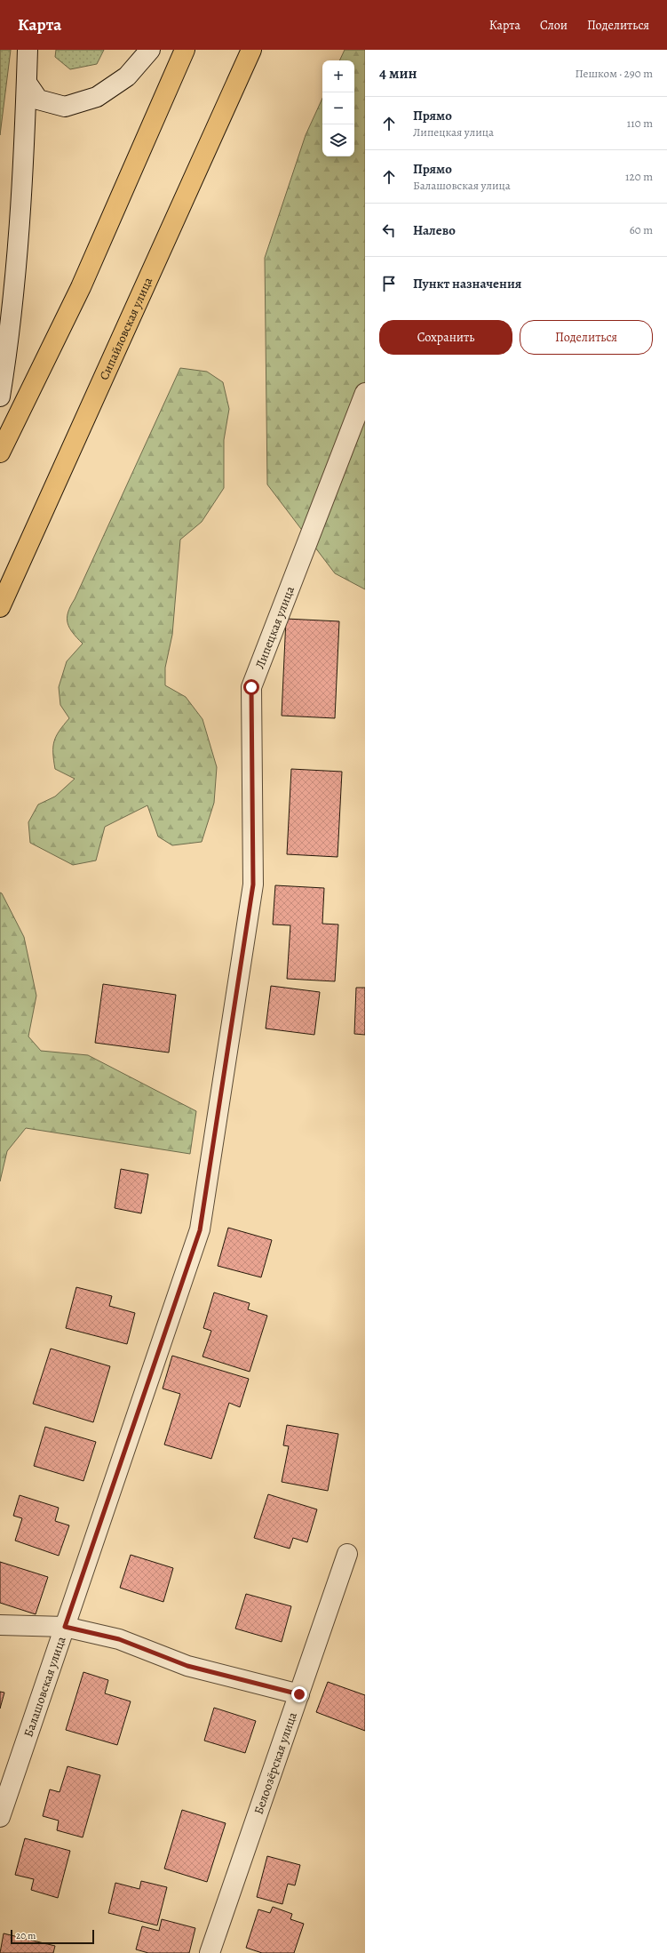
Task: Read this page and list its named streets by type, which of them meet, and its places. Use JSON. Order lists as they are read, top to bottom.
{
  "streets": {
    "main road": ["Сипайловская улица"],
    "street": ["Липецкая улица", "Балашовская улица", "Белоозёрская улица"]
  },
  "crossings": [
    ["Липецкая улица", "Балашовская улица"]
  ],
  "scale_bar": "20 m",
  "page": {
    "header": "Карта",
    "nav": ["Карта", "Слои", "Поделиться"],
    "heading": ["4 мин", "Пешком · 290 m"],
    "map_buttons": ["+", "−"],
    "list": [
      ["Прямо", "Липецкая улица", "110 m"],
      ["Прямо", "Балашовская улица", "120 m"],
      ["Налево", "60 m"],
      "Пункт назначения"
    ],
    "buttons": ["Сохранить", "Поделиться"],
    "scale": "20 m"
  }
}
